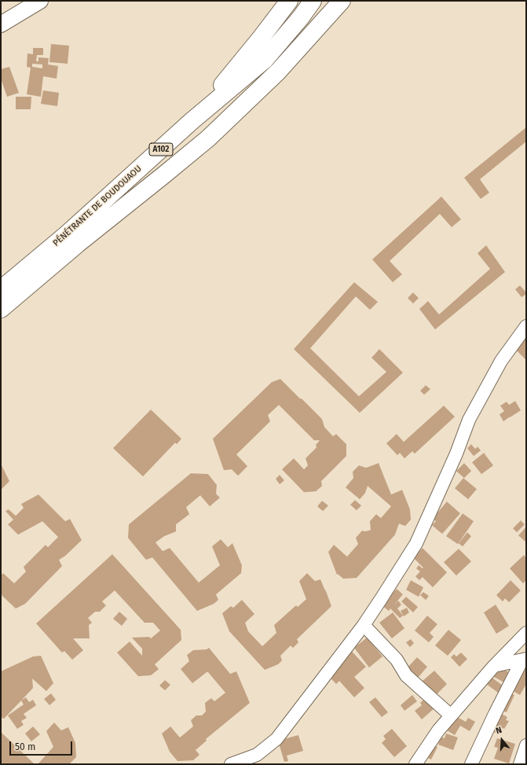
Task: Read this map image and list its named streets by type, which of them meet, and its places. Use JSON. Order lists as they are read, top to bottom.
{
  "streets": {
    "highway": ["A102", "PÉNÉTRANTE DE BOUDOUAOU"]
  },
  "scale_bar": "50 m",
  "north": "top"
}
